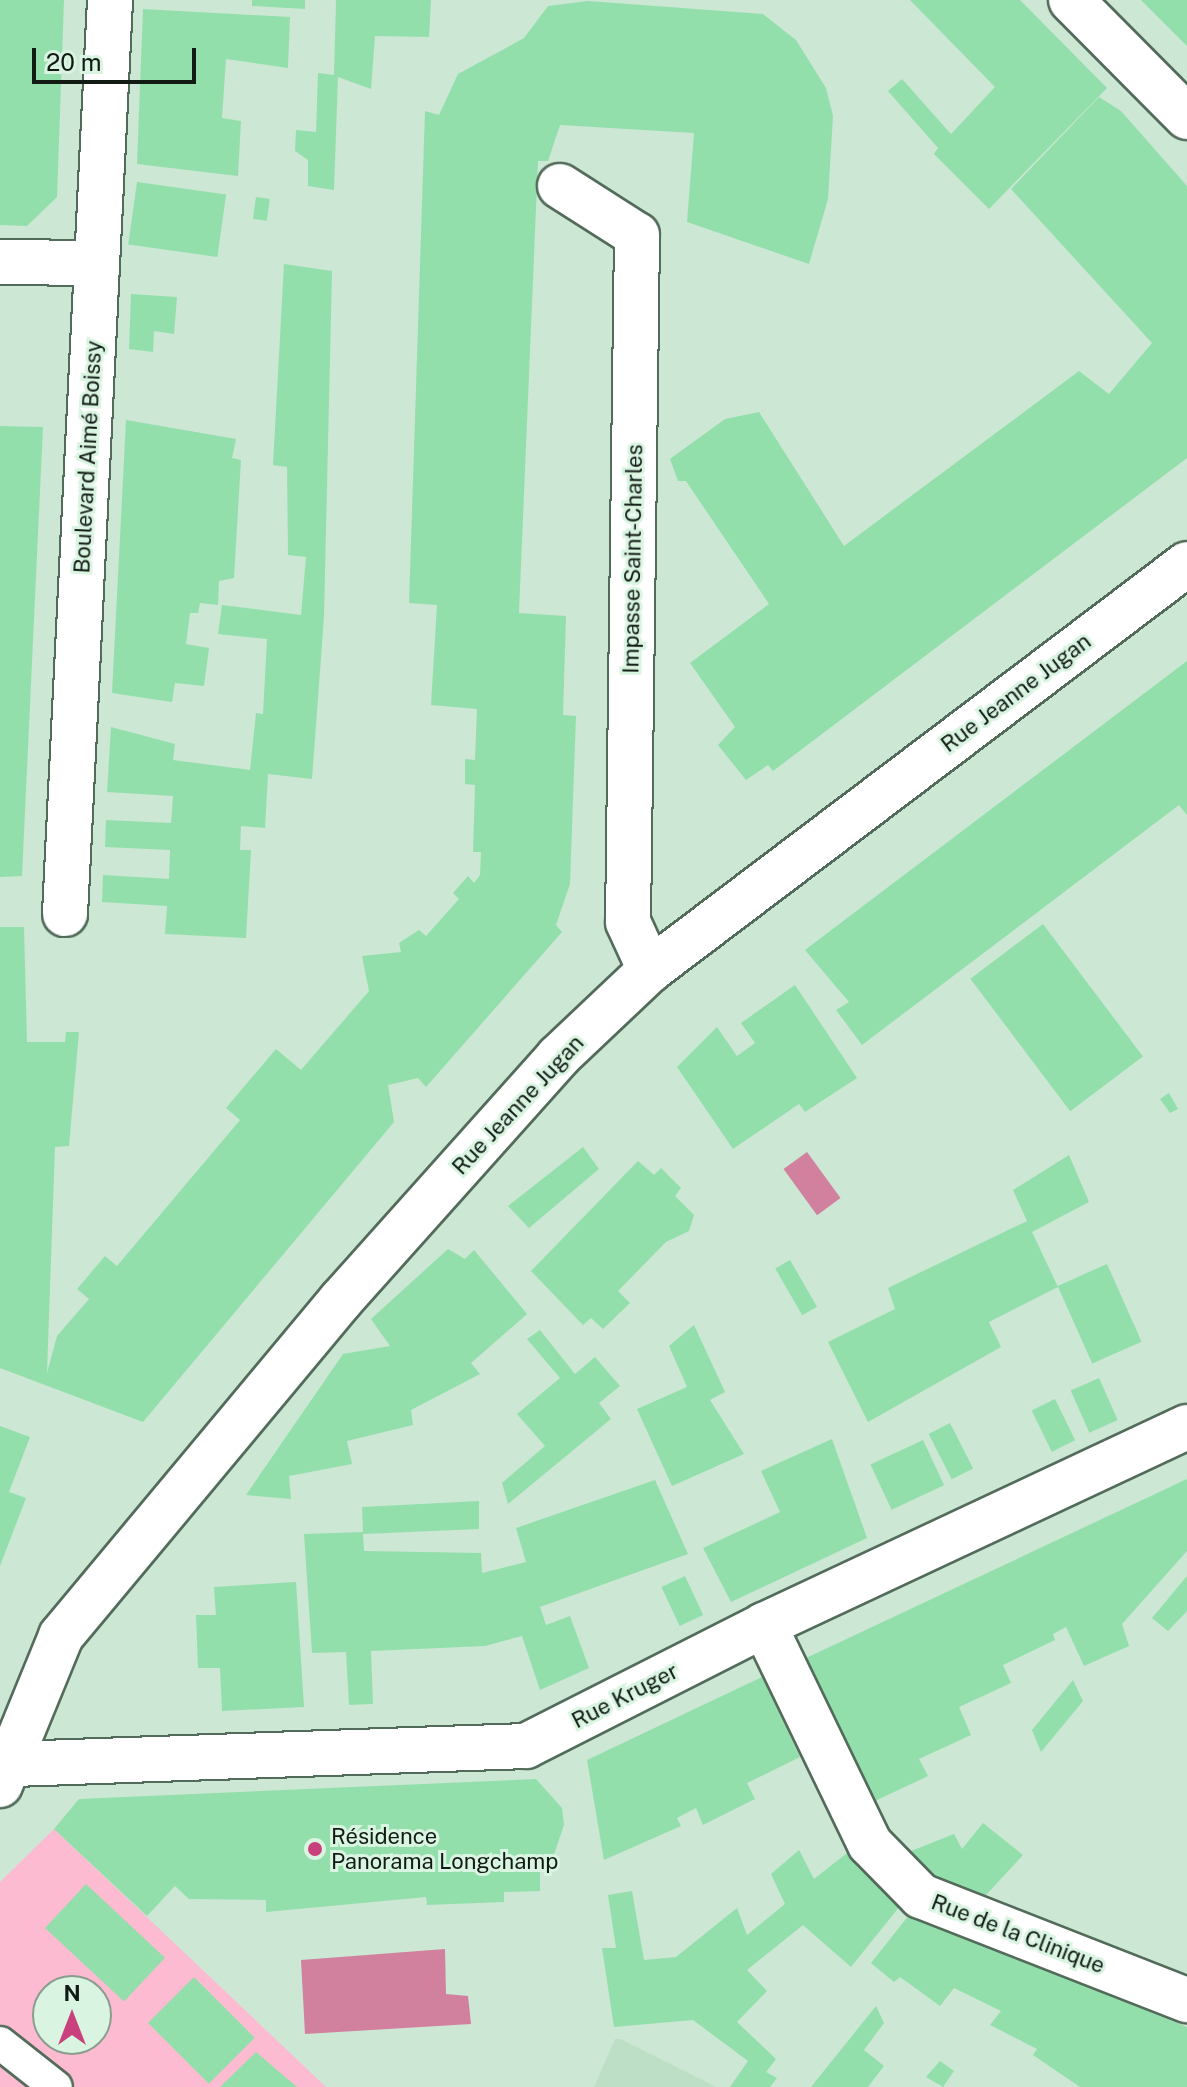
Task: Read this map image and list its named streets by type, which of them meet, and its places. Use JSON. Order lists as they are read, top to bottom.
{
  "streets": {
    "street": [
      "Boulevard Aimé Boissy",
      "Impasse Saint-Charles",
      "Rue Jeanne Jugan",
      "Rue Kruger",
      "Rue de la Clinique"
    ]
  },
  "crossings": [
    ["Impasse Saint-Charles", "Rue Jeanne Jugan"],
    ["Rue Jeanne Jugan", "Rue Kruger"],
    ["Rue Kruger", "Rue de la Clinique"]
  ],
  "places": ["Résidence Panorama Longchamp"],
  "scale_bar": "20 m",
  "north": "top"
}
